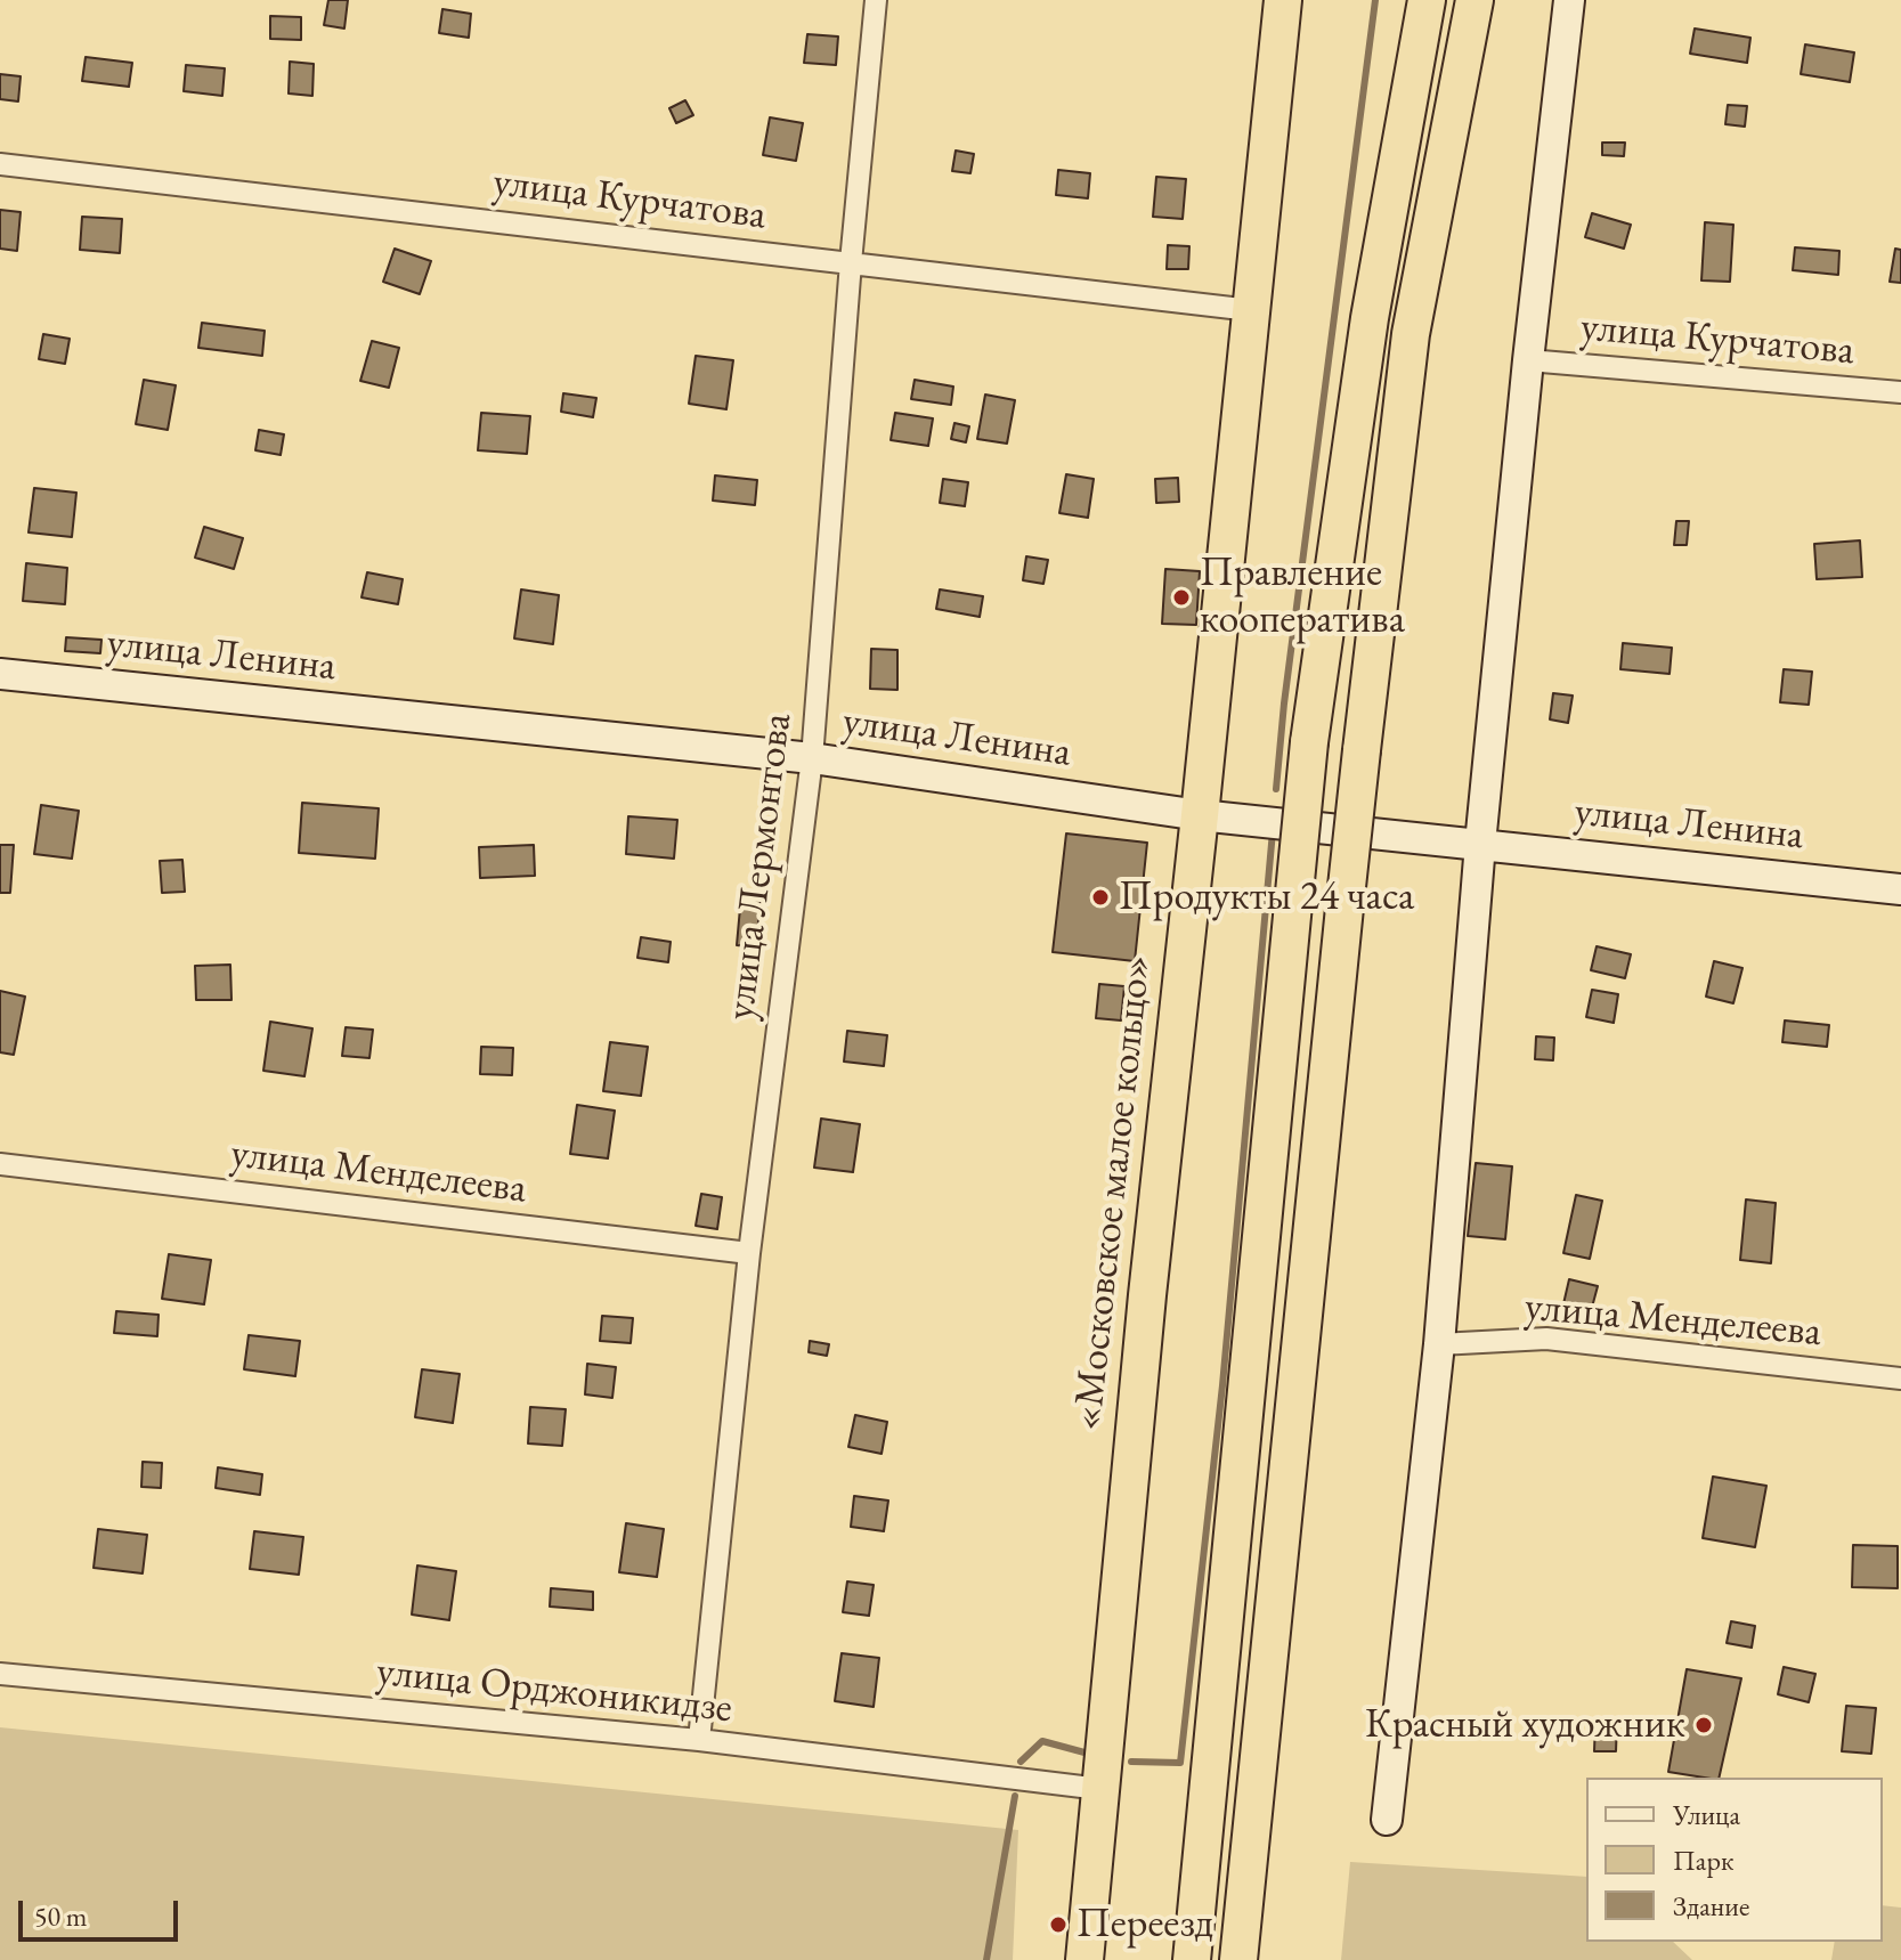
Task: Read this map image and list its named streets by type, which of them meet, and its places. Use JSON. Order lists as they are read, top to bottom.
{
  "streets": {
    "highway": ["«Московское малое кольцо»"],
    "street": [
      "улица Курчатова",
      "улица Ленина",
      "улица Лермонтова",
      "улица Менделеева",
      "улица Орджоникидзе"
    ]
  },
  "crossings": [
    ["улица Курчатова", "улица Лермонтова"],
    ["улица Курчатова", "«Московское малое кольцо»"],
    ["улица Ленина", "улица Лермонтова"],
    ["улица Ленина", "«Московское малое кольцо»"],
    ["улица Лермонтова", "улица Менделеева"],
    ["улица Лермонтова", "улица Орджоникидзе"],
    ["«Московское малое кольцо»", "улица Орджоникидзе"]
  ],
  "places": [
    "Правление кооператива",
    "Продукты 24 часа",
    "Красный художник",
    "Переезд"
  ],
  "legend": ["Улица", "Парк", "Здание"],
  "scale_bar": "50 m"
}
